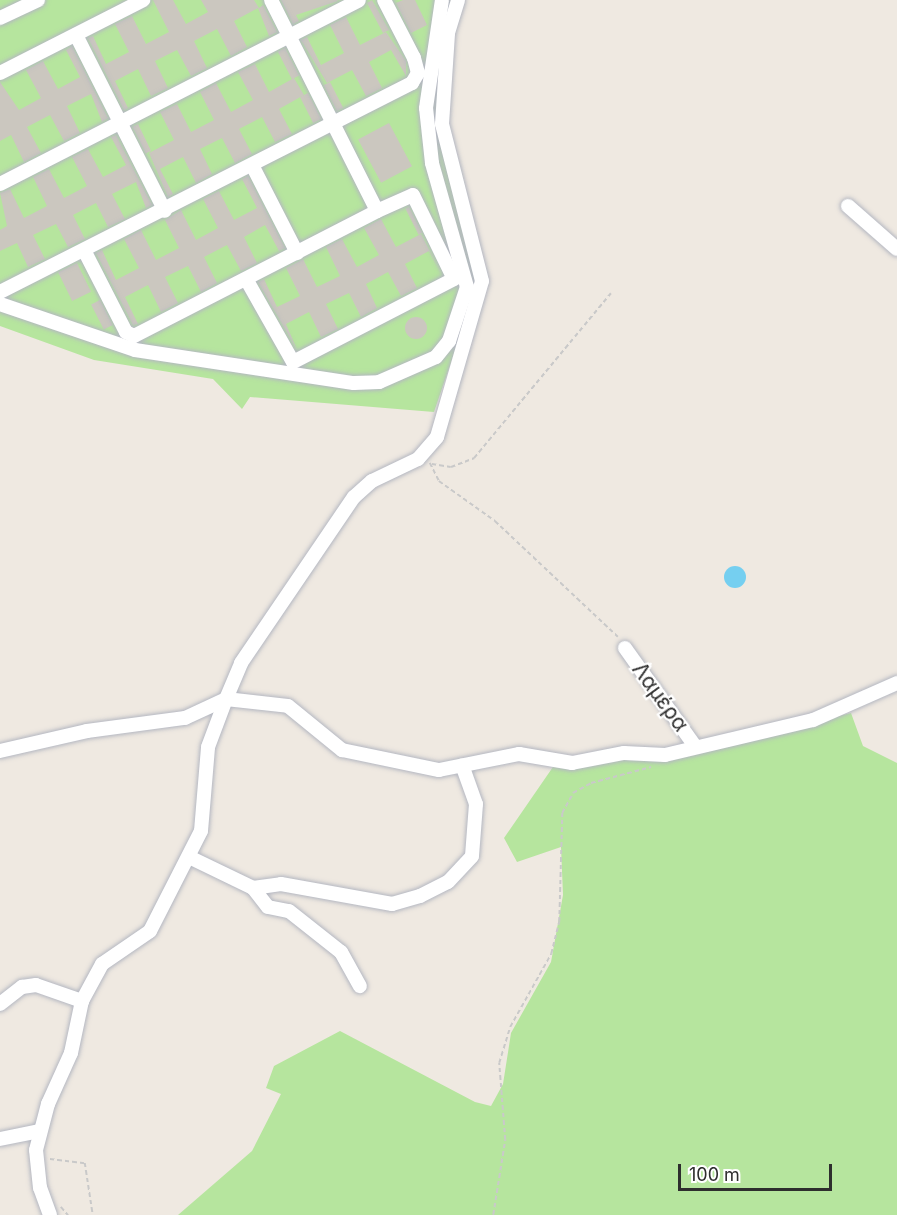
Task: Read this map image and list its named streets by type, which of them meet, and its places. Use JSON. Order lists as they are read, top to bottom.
{
  "streets": {
    "street": ["Λαμέρα"]
  },
  "scale_bar": "100 m"
}
